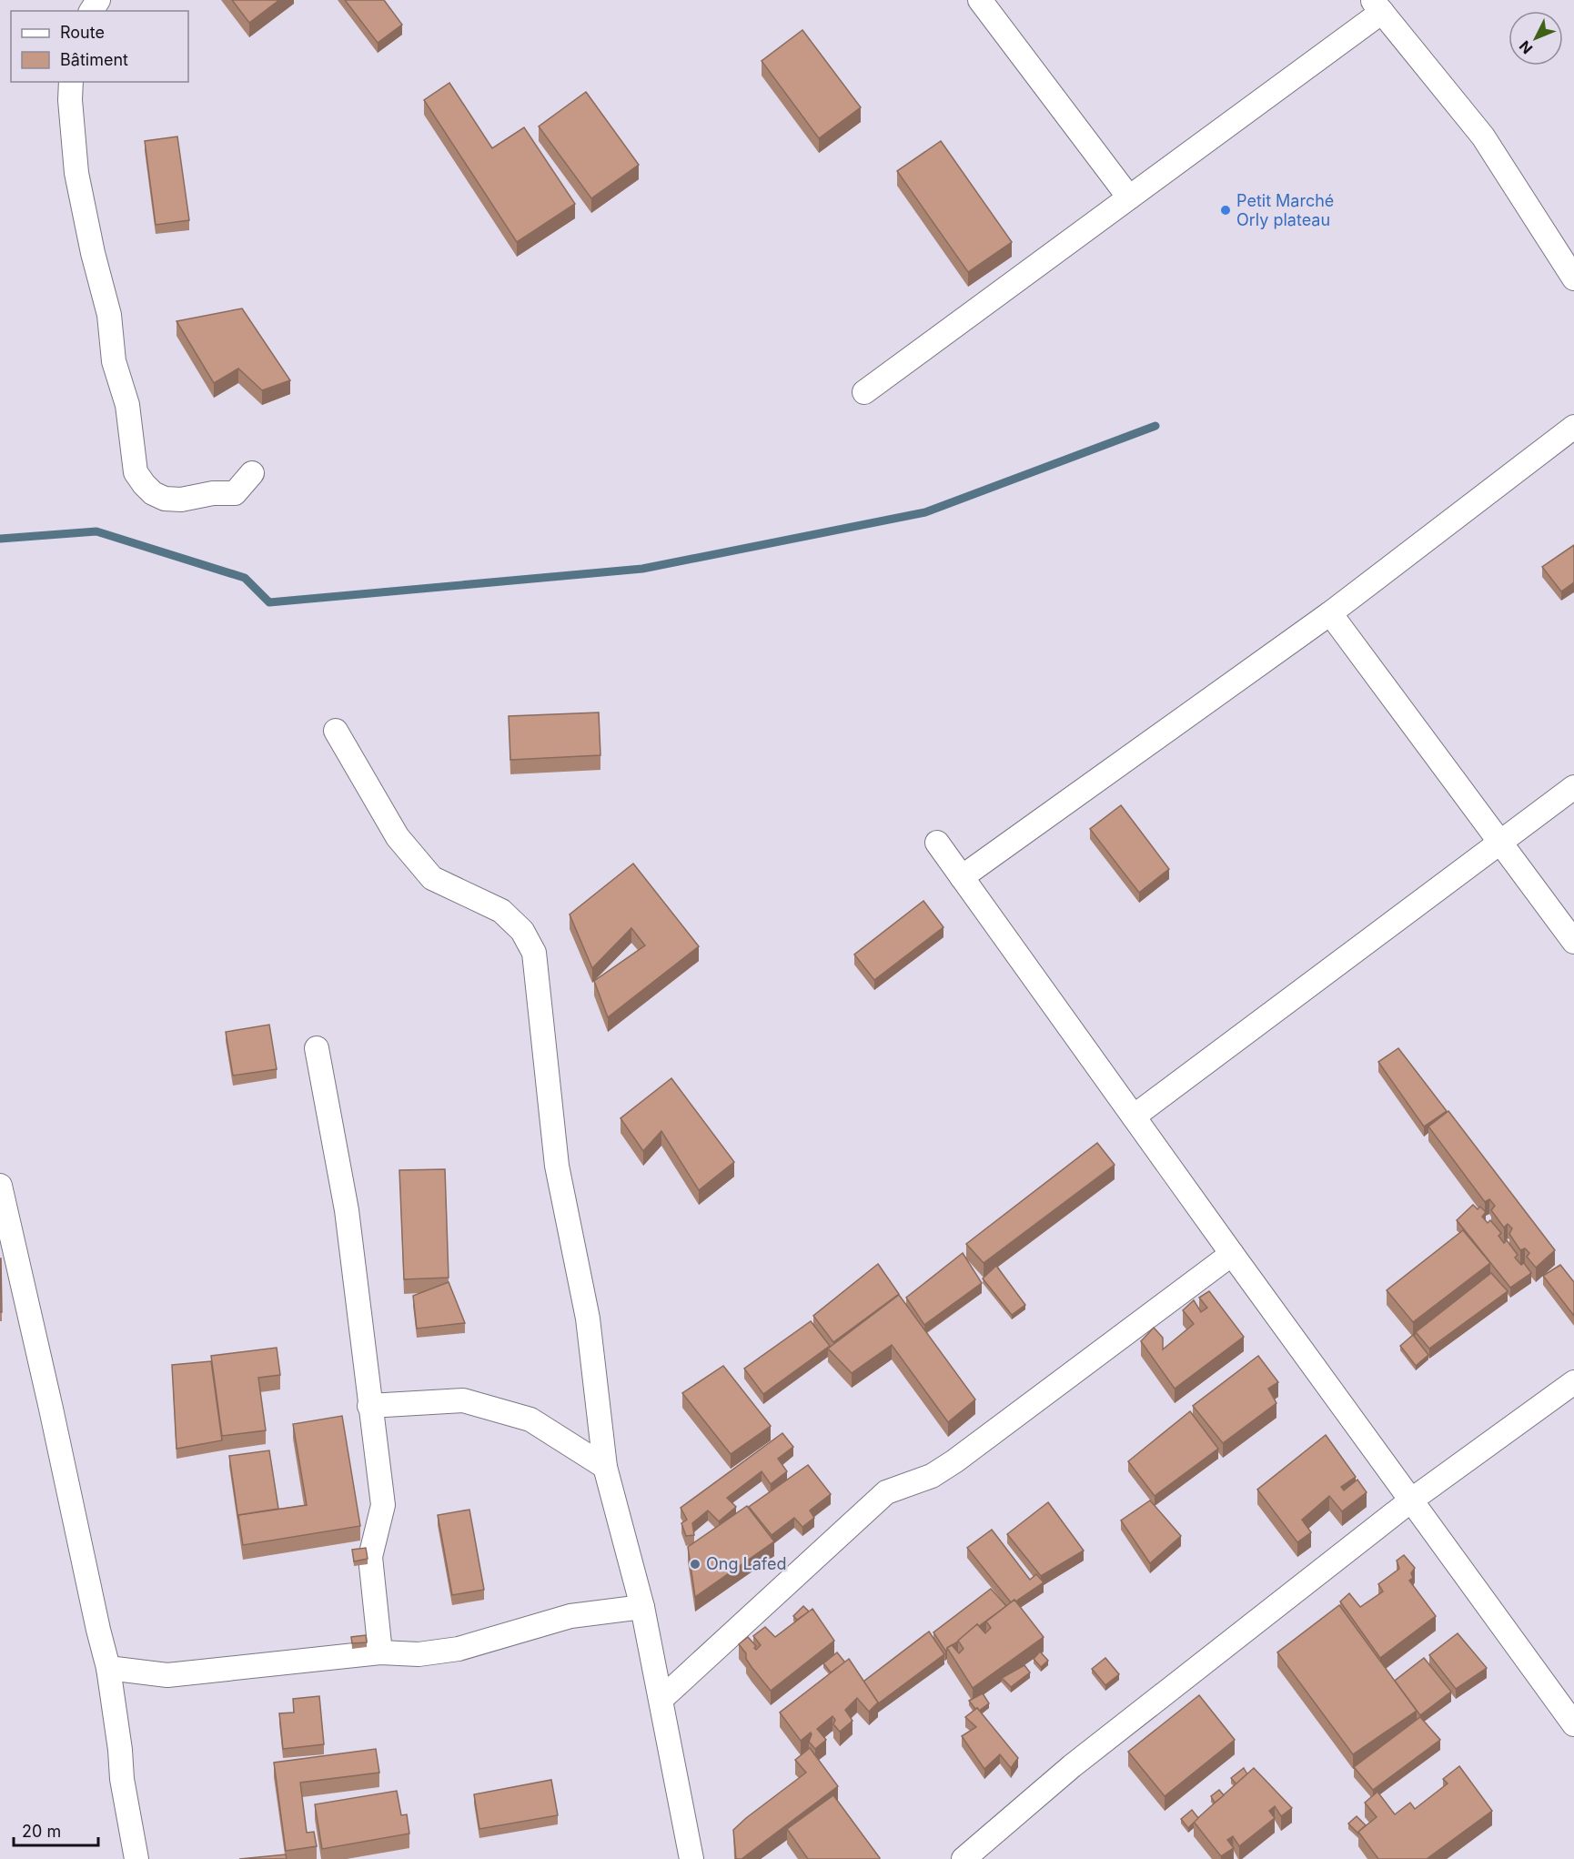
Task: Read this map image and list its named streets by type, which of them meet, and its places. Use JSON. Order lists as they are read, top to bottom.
{
  "places": ["Petit Marché Orly plateau", "Ong Lafed"],
  "legend": ["Route", "Bâtiment"],
  "scale_bar": "20 m",
  "north": "bottom left"
}
